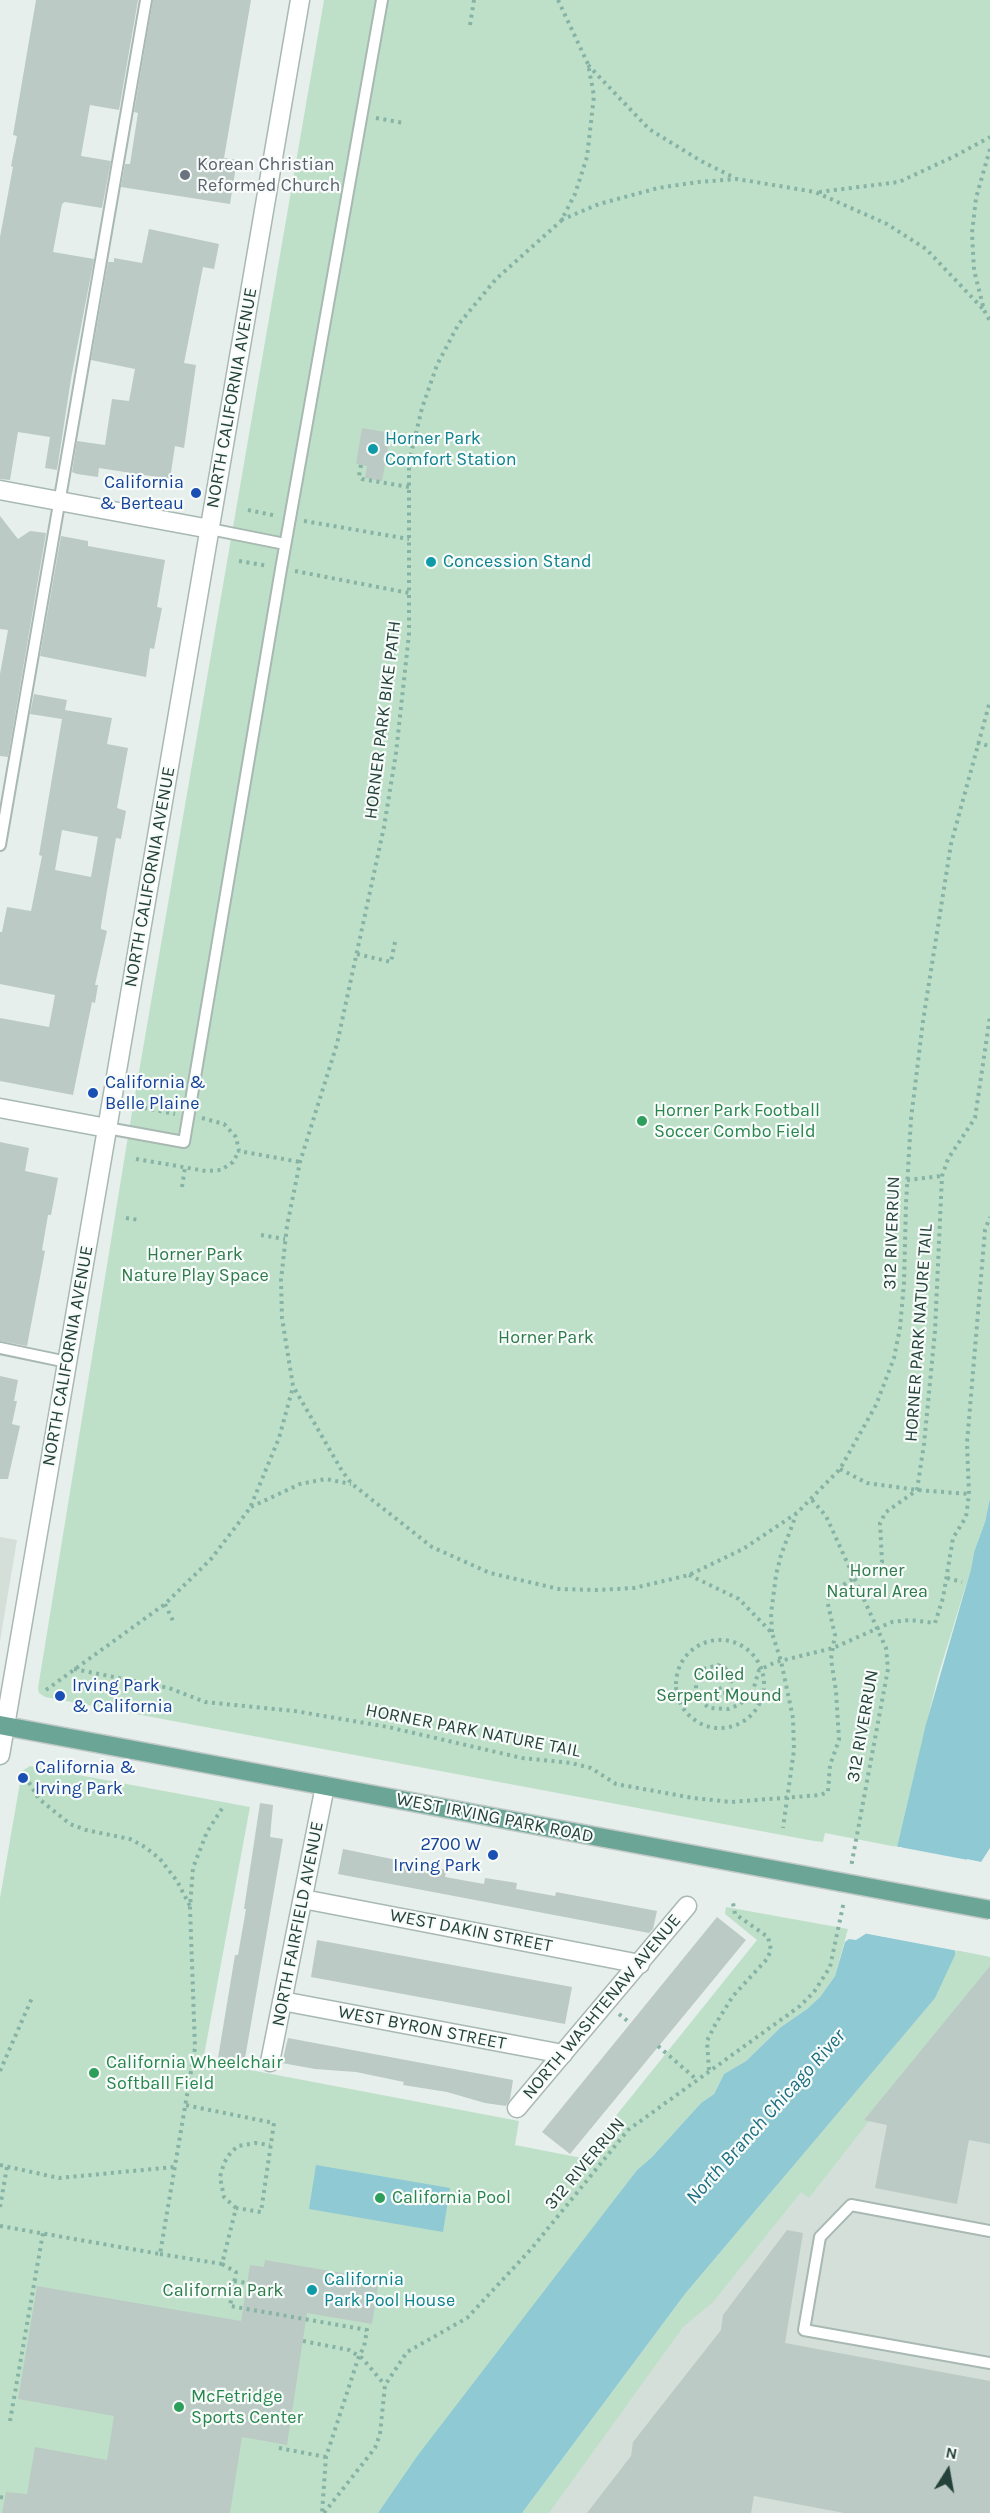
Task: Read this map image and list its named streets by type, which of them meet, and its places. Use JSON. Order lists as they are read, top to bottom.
{
  "streets": {
    "main road": ["WEST IRVING PARK ROAD"],
    "street": [
      "NORTH CALIFORNIA AVENUE",
      "NORTH FAIRFIELD AVENUE",
      "WEST DAKIN STREET",
      "NORTH WASHTENAW AVENUE",
      "WEST BYRON STREET"
    ],
    "path": ["HORNER PARK BIKE PATH", "312 RIVERRUN", "HORNER PARK NATURE TAIL"]
  },
  "crossings": [
    ["NORTH CALIFORNIA AVENUE", "WEST IRVING PARK ROAD"],
    ["HORNER PARK BIKE PATH", "312 RIVERRUN"],
    ["HORNER PARK BIKE PATH", "HORNER PARK NATURE TAIL"],
    ["312 RIVERRUN", "HORNER PARK NATURE TAIL"],
    ["312 RIVERRUN", "WEST IRVING PARK ROAD"],
    ["WEST IRVING PARK ROAD", "NORTH FAIRFIELD AVENUE"],
    ["NORTH FAIRFIELD AVENUE", "WEST DAKIN STREET"],
    ["NORTH FAIRFIELD AVENUE", "WEST BYRON STREET"],
    ["WEST DAKIN STREET", "NORTH WASHTENAW AVENUE"],
    ["NORTH WASHTENAW AVENUE", "WEST BYRON STREET"]
  ],
  "water": ["North Branch Chicago River"],
  "parks": [
    "Horner Park Nature Play Space",
    "Horner Park",
    "Horner Natural Area",
    "Coiled Serpent Mound",
    "California Park"
  ],
  "places": [
    "Korean Christian Reformed Church",
    "Horner Park Comfort Station",
    "California & Berteau",
    "Concession Stand",
    "California & Belle Plaine",
    "Horner Park Football Soccer Combo Field",
    "Irving Park & California",
    "California & Irving Park",
    "2700 W Irving Park",
    "California Wheelchair Softball Field",
    "California Pool",
    "California Park Pool House",
    "McFetridge Sports Center"
  ],
  "north": "top"
}
